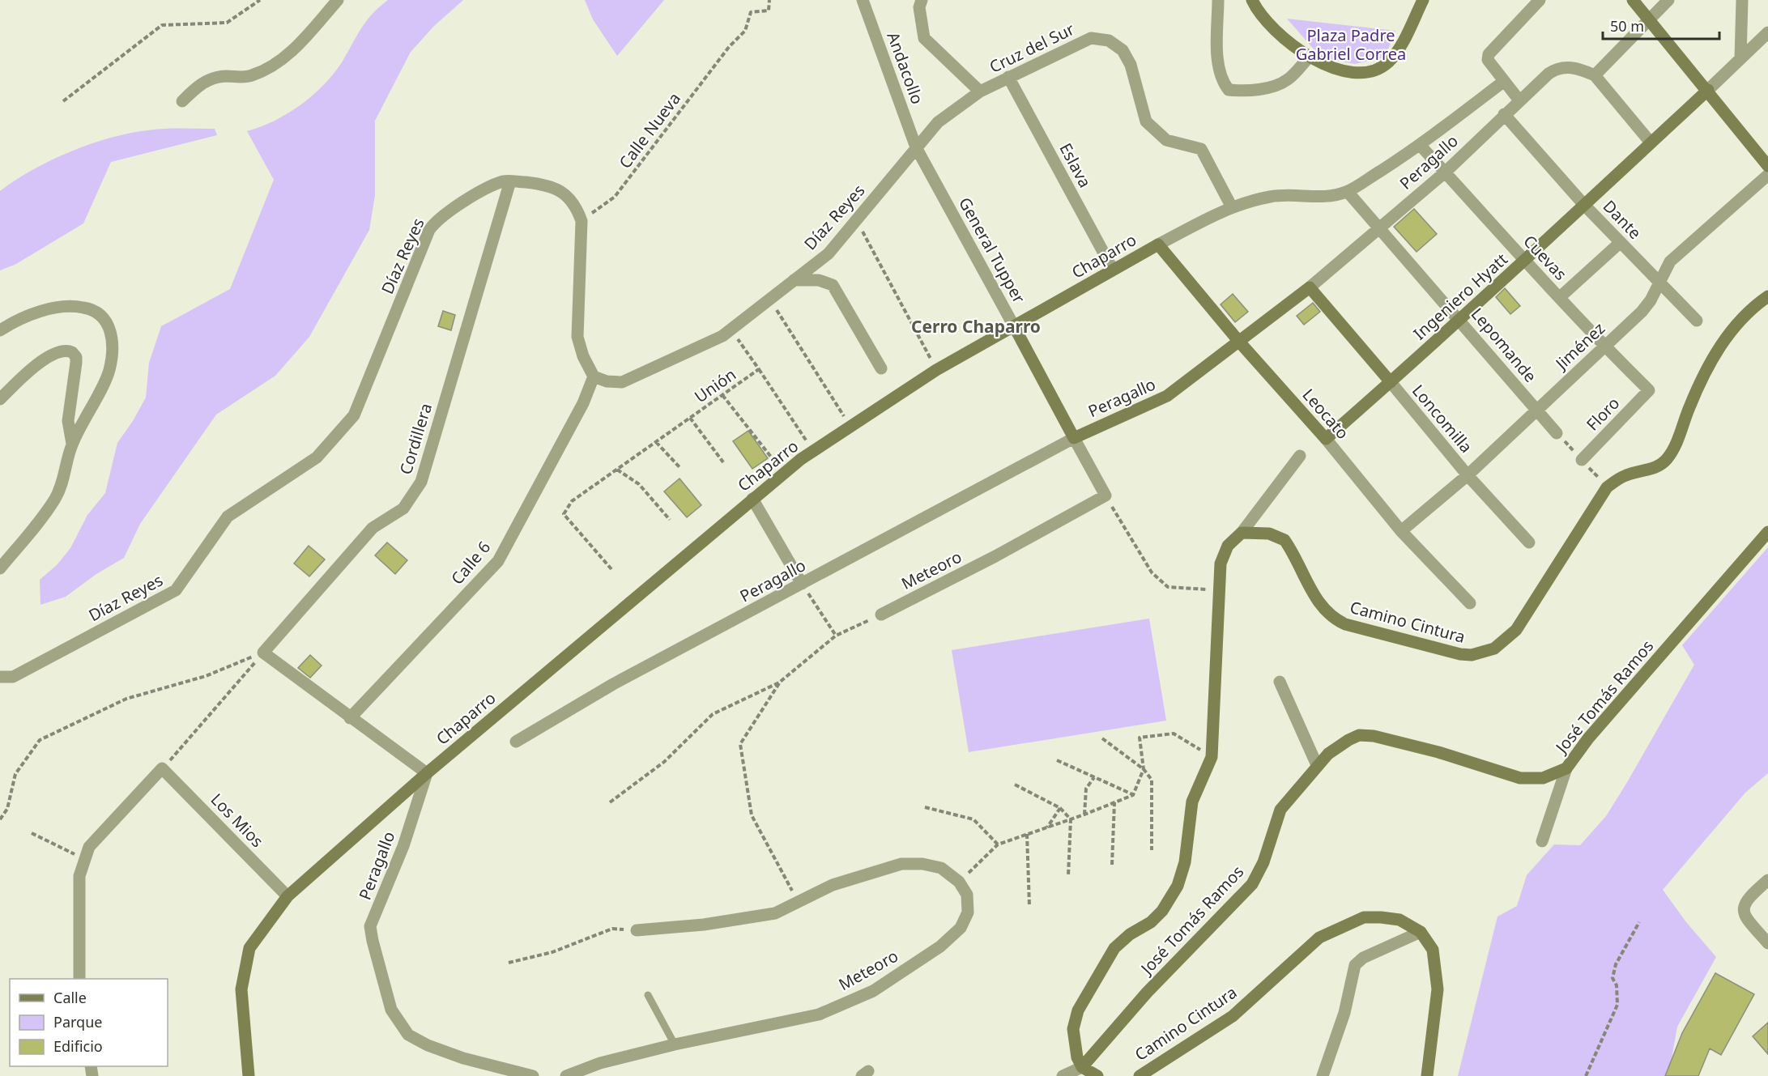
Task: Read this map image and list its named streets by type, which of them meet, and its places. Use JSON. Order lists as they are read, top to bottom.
{
  "streets": {
    "street": [
      "Cruz del Sur",
      "Andacollo",
      "Peragallo",
      "Eslava",
      "Díaz Reyes",
      "Dante",
      "General Tupper",
      "Chaparro",
      "Cuevas",
      "Ingeniero Hyatt",
      "Lepomande",
      "Jiménez",
      "Leocato",
      "Floro",
      "Loncomilla",
      "Cordillera",
      "Calle 6",
      "Meteoro",
      "Camino Cintura",
      "José Tomás Ramos",
      "Los Mios"
    ],
    "path": ["Calle Nueva", "Unión"]
  },
  "crossings": [
    ["Cruz del Sur", "Andacollo"],
    ["Cruz del Sur", "Eslava"],
    ["Cruz del Sur", "Díaz Reyes"],
    ["Cruz del Sur", "General Tupper"],
    ["Cruz del Sur", "Chaparro"],
    ["Andacollo", "Díaz Reyes"],
    ["Andacollo", "General Tupper"],
    ["Calle Nueva", "Díaz Reyes"],
    ["Peragallo", "Dante"],
    ["Peragallo", "General Tupper"],
    ["Peragallo", "Chaparro"],
    ["Peragallo", "Cuevas"],
    ["Peragallo", "Lepomande"],
    ["Peragallo", "Leocato"],
    ["Peragallo", "Loncomilla"],
    ["Eslava", "Chaparro"],
    ["Díaz Reyes", "General Tupper"],
    ["Díaz Reyes", "Cordillera"],
    ["Díaz Reyes", "Calle 6"],
    ["Dante", "Ingeniero Hyatt"],
    ["Dante", "Jiménez"],
    ["General Tupper", "Chaparro"],
    ["General Tupper", "Meteoro"],
    ["Chaparro", "Cuevas"],
    ["Chaparro", "Lepomande"],
    ["Chaparro", "Leocato"],
    ["Chaparro", "Los Mios"],
    ["Cuevas", "Ingeniero Hyatt"],
    ["Cuevas", "Jiménez"],
    ["Cuevas", "Floro"],
    ["Ingeniero Hyatt", "Lepomande"],
    ["Ingeniero Hyatt", "Leocato"],
    ["Ingeniero Hyatt", "Loncomilla"],
    ["Lepomande", "Jiménez"],
    ["Jiménez", "Leocato"],
    ["Jiménez", "Loncomilla"]
  ],
  "districts": ["Cerro Chaparro"],
  "parks": ["Plaza Padre Gabriel Correa"],
  "legend": ["Calle", "Parque", "Edificio"],
  "scale_bar": "50 m"
}
